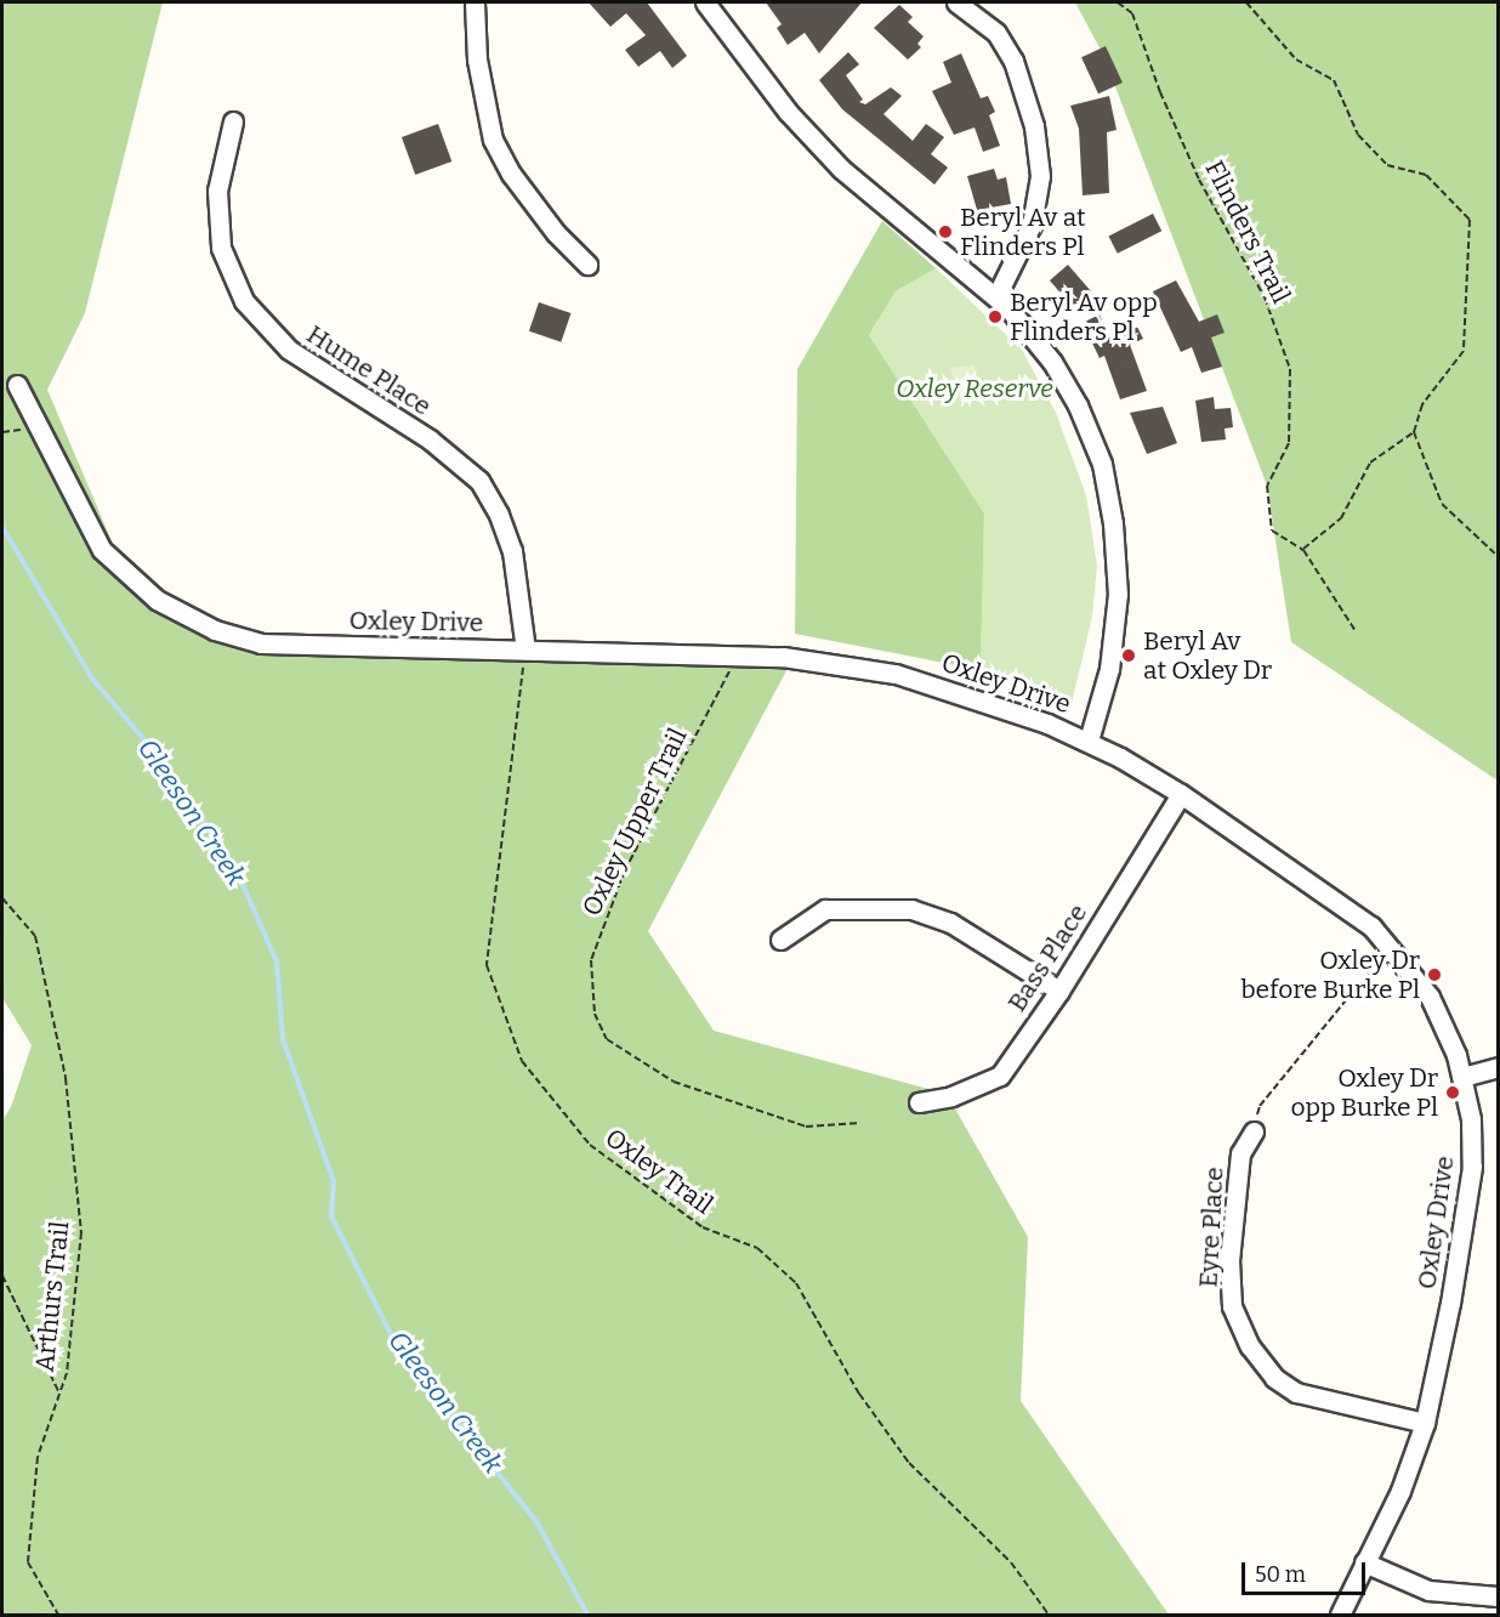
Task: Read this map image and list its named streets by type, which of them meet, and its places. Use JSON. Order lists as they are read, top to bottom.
{
  "streets": {
    "street": [
      "Hume Place",
      "Oxley Drive",
      "Bass Place",
      "Eyre Place"
    ],
    "path": [
      "Flinders Trail",
      "Oxley Upper Trail",
      "Oxley Trail",
      "Arthurs Trail"
    ]
  },
  "crossings": [
    ["Hume Place", "Oxley Drive"],
    ["Hume Place", "Oxley Trail"],
    ["Oxley Drive", "Oxley Upper Trail"],
    ["Oxley Drive", "Bass Place"],
    ["Oxley Drive", "Oxley Trail"],
    ["Oxley Drive", "Eyre Place"]
  ],
  "water": ["Gleeson Creek"],
  "parks": ["Oxley Reserve"],
  "places": [
    "Beryl Av at Flinders Pl",
    "Beryl Av opp Flinders Pl",
    "Beryl Av at Oxley Dr",
    "Oxley Dr before Burke Pl",
    "Oxley Dr opp Burke Pl"
  ],
  "scale_bar": "50 m"
}
